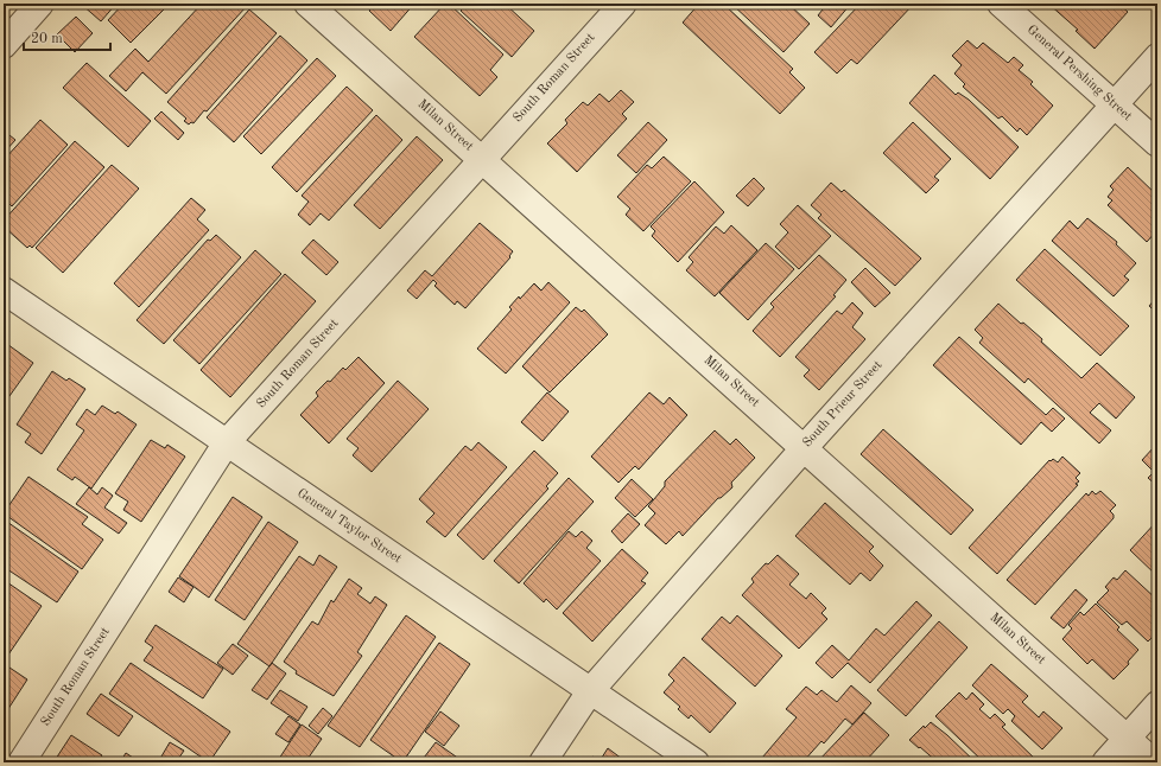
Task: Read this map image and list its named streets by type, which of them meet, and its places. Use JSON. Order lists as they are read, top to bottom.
{
  "streets": {
    "street": [
      "General Pershing Street",
      "South Roman Street",
      "Milan Street",
      "South Prieur Street",
      "General Taylor Street"
    ]
  },
  "crossings": [
    ["General Pershing Street", "South Prieur Street"],
    ["South Roman Street", "Milan Street"],
    ["South Roman Street", "General Taylor Street"],
    ["Milan Street", "South Prieur Street"],
    ["South Prieur Street", "General Taylor Street"]
  ],
  "scale_bar": "20 m"
}
